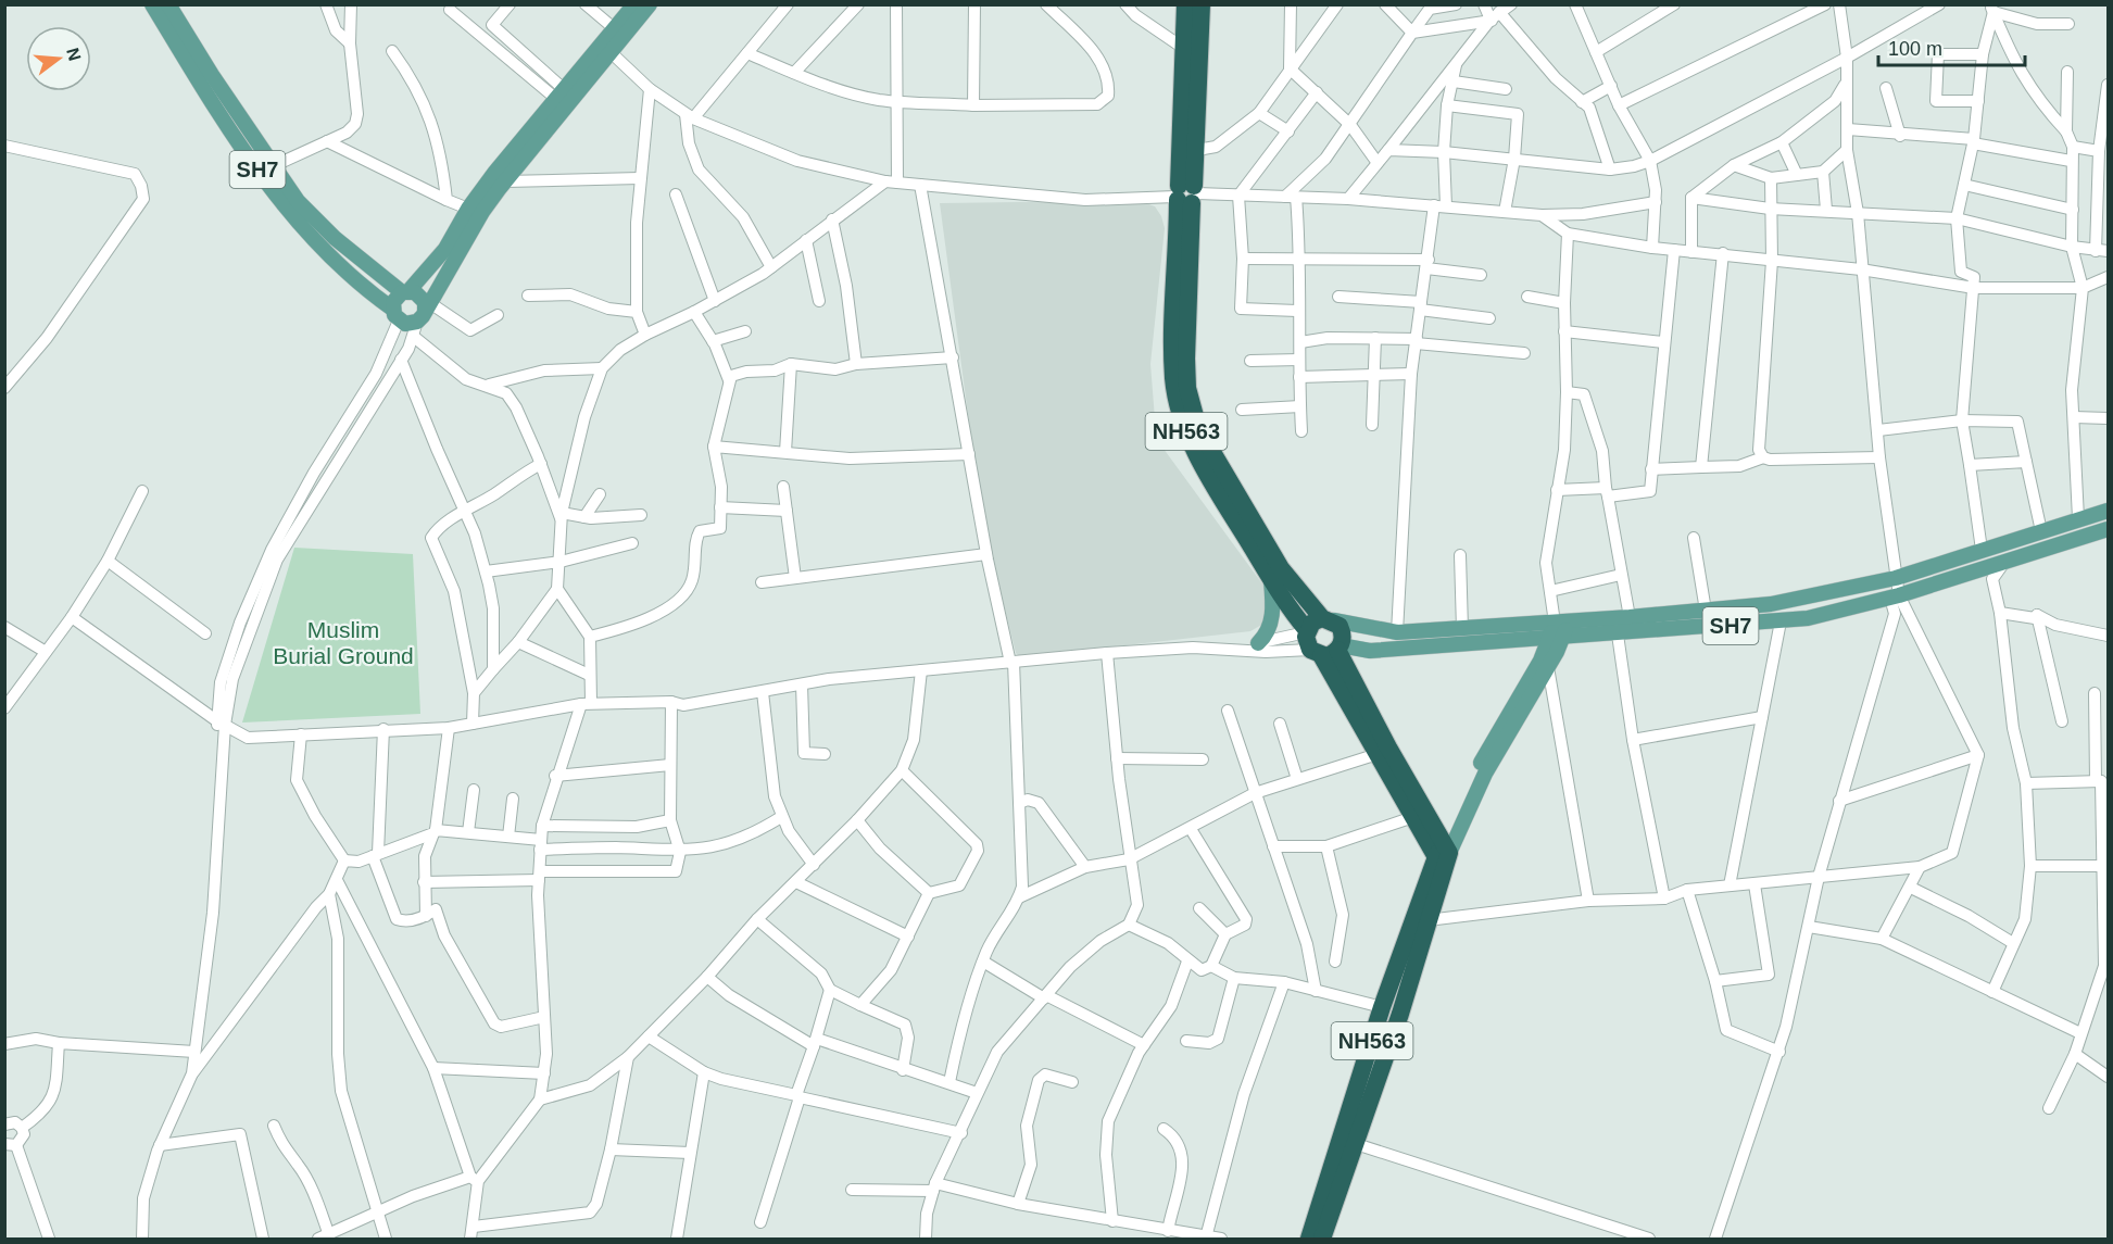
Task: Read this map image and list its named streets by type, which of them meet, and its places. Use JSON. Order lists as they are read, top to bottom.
{
  "streets": {
    "highway": ["NH563"],
    "main road": ["SH7"]
  },
  "crossings": [
    ["SH7", "NH563"]
  ],
  "parks": ["Muslim Burial Ground"],
  "scale_bar": "100 m",
  "north": "right"
}
